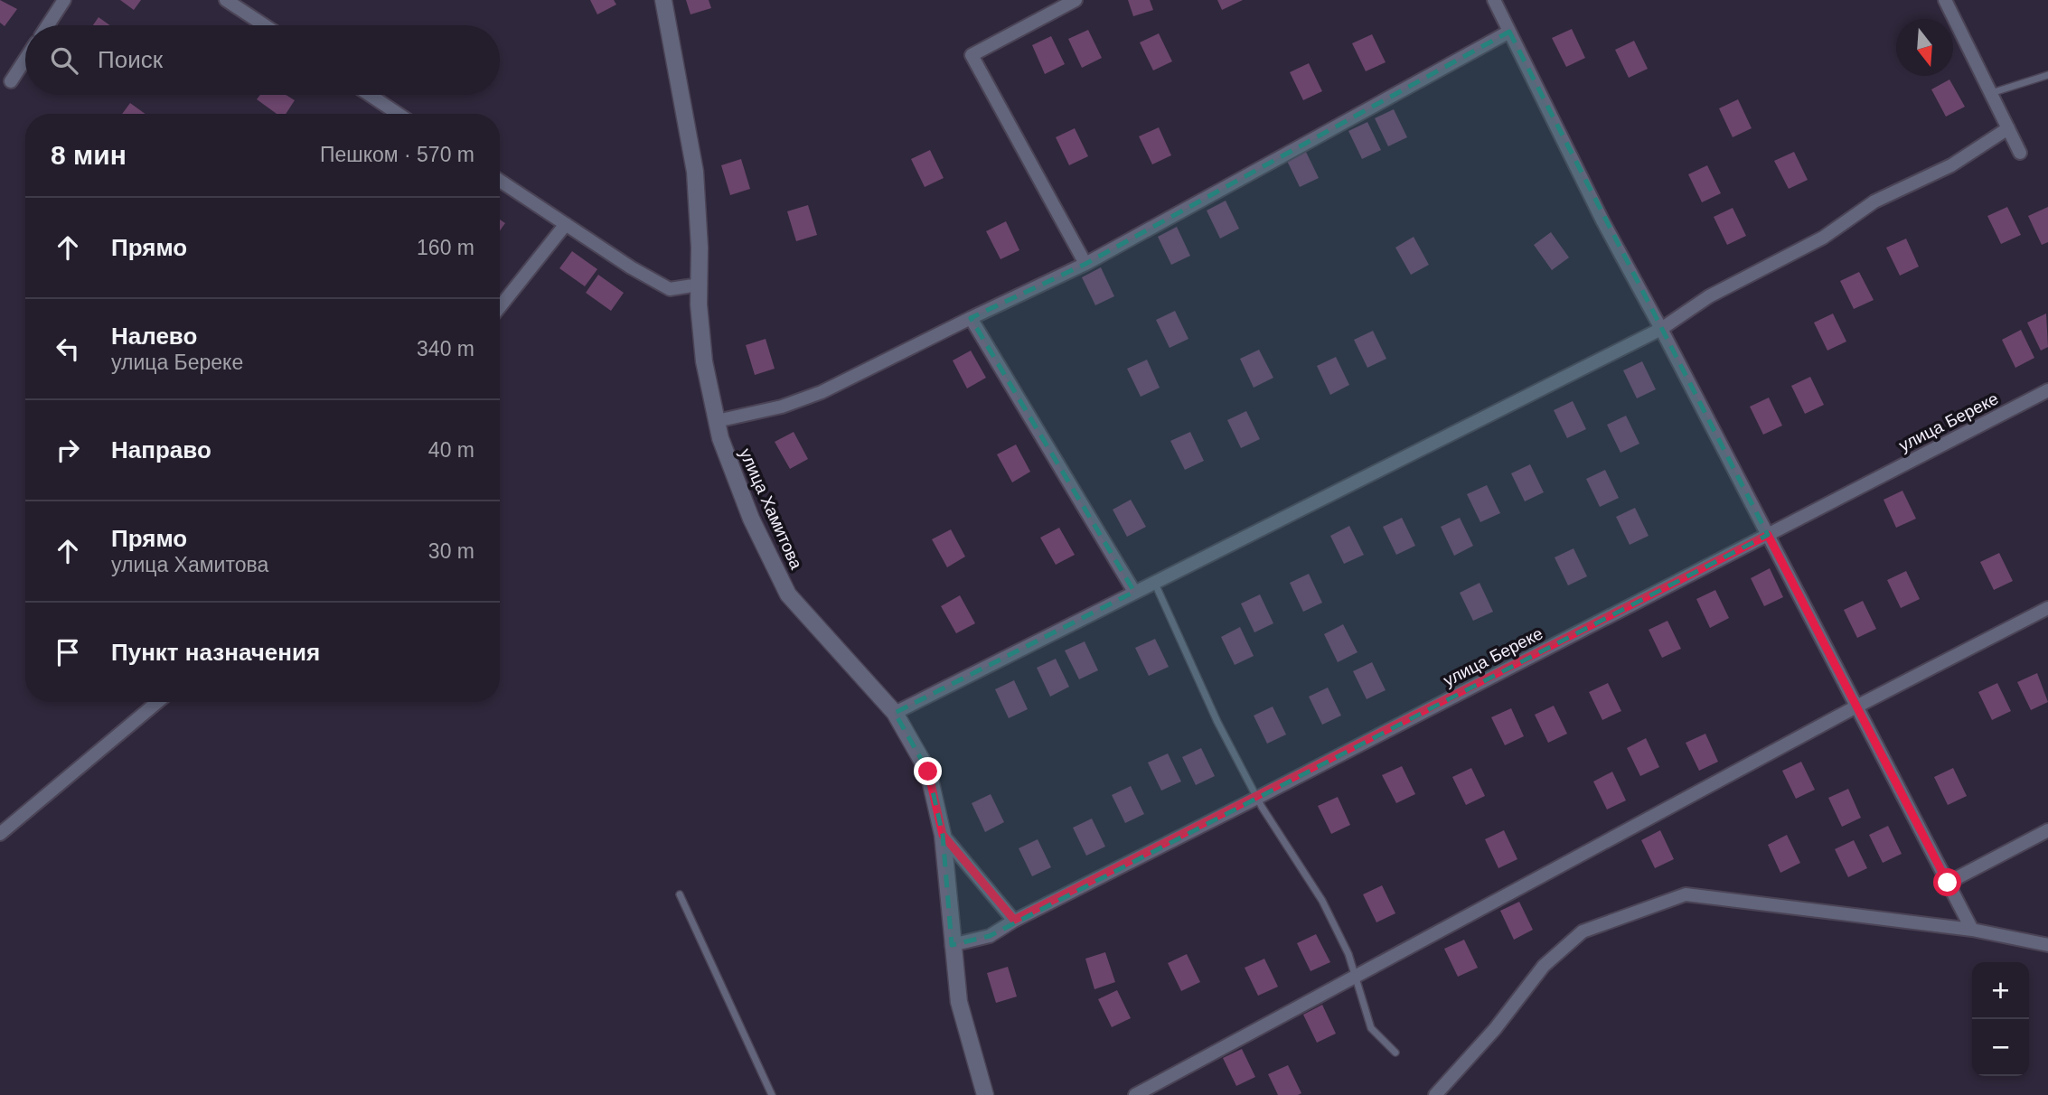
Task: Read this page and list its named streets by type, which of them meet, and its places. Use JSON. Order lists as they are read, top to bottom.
{
  "streets": {
    "street": ["улица Береке", "улица Хамитова"]
  },
  "crossings": [
    ["улица Береке", "улица Хамитова"]
  ],
  "north": "bottom",
  "page": {
    "search": "Поиск",
    "heading": ["8 мин", "Пешком · 570 m"],
    "list": [
      ["Прямо", "160 m"],
      ["Налево", "улица Береке", "340 m"],
      ["Направо", "40 m"],
      ["Прямо", "улица Хамитова", "30 m"],
      "Пункт назначения"
    ],
    "map_buttons": ["+", "−"]
  }
}
